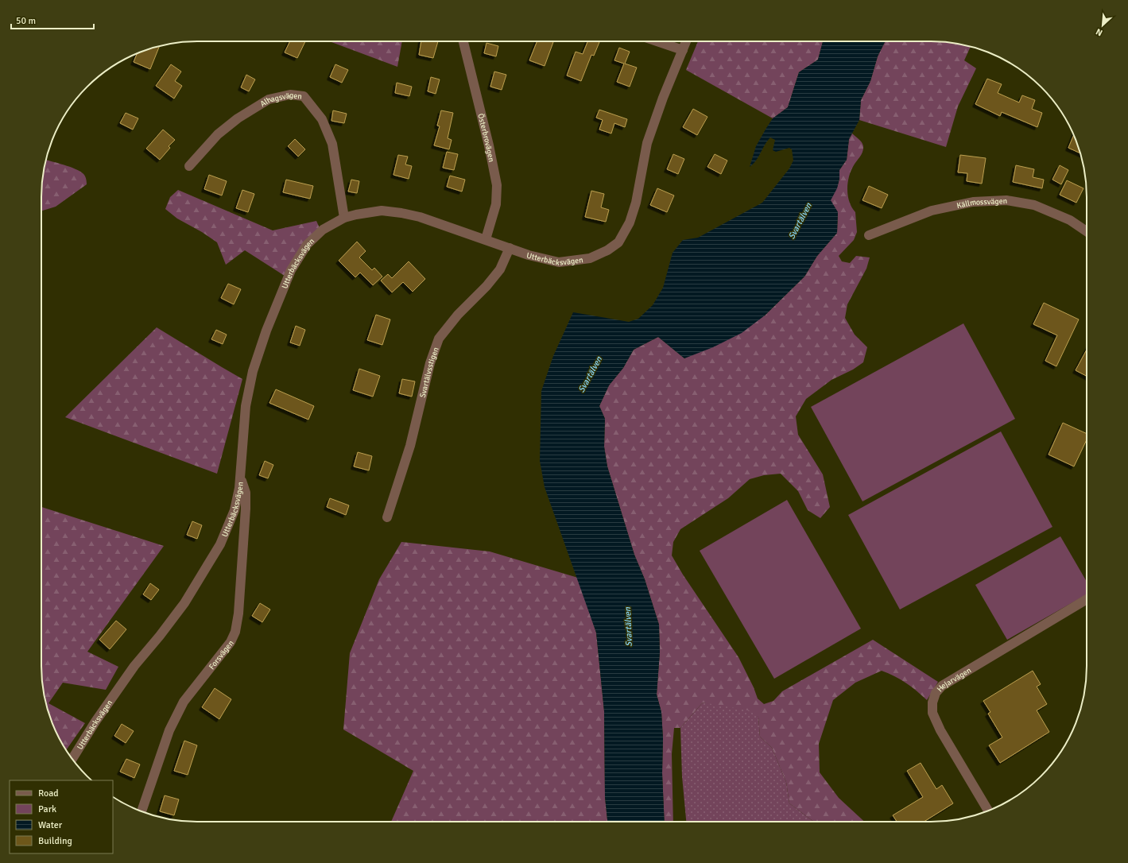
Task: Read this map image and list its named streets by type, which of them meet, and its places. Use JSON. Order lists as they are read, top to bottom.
{
  "streets": {
    "street": [
      "Alhagsvägen",
      "Österbrovägen",
      "Källmossvägen",
      "Utterbäcksvägen",
      "Svartälvsstigen",
      "Forsvägen",
      "Hejarvägen"
    ]
  },
  "crossings": [
    ["Alhagsvägen", "Utterbäcksvägen"],
    ["Österbrovägen", "Utterbäcksvägen"],
    ["Utterbäcksvägen", "Svartälvsstigen"],
    ["Utterbäcksvägen", "Forsvägen"]
  ],
  "water": ["Svartälven"],
  "legend": [
    "Road",
    "Park",
    "Water",
    "Building"
  ],
  "scale_bar": "50 m",
  "north": "bottom left"
}
